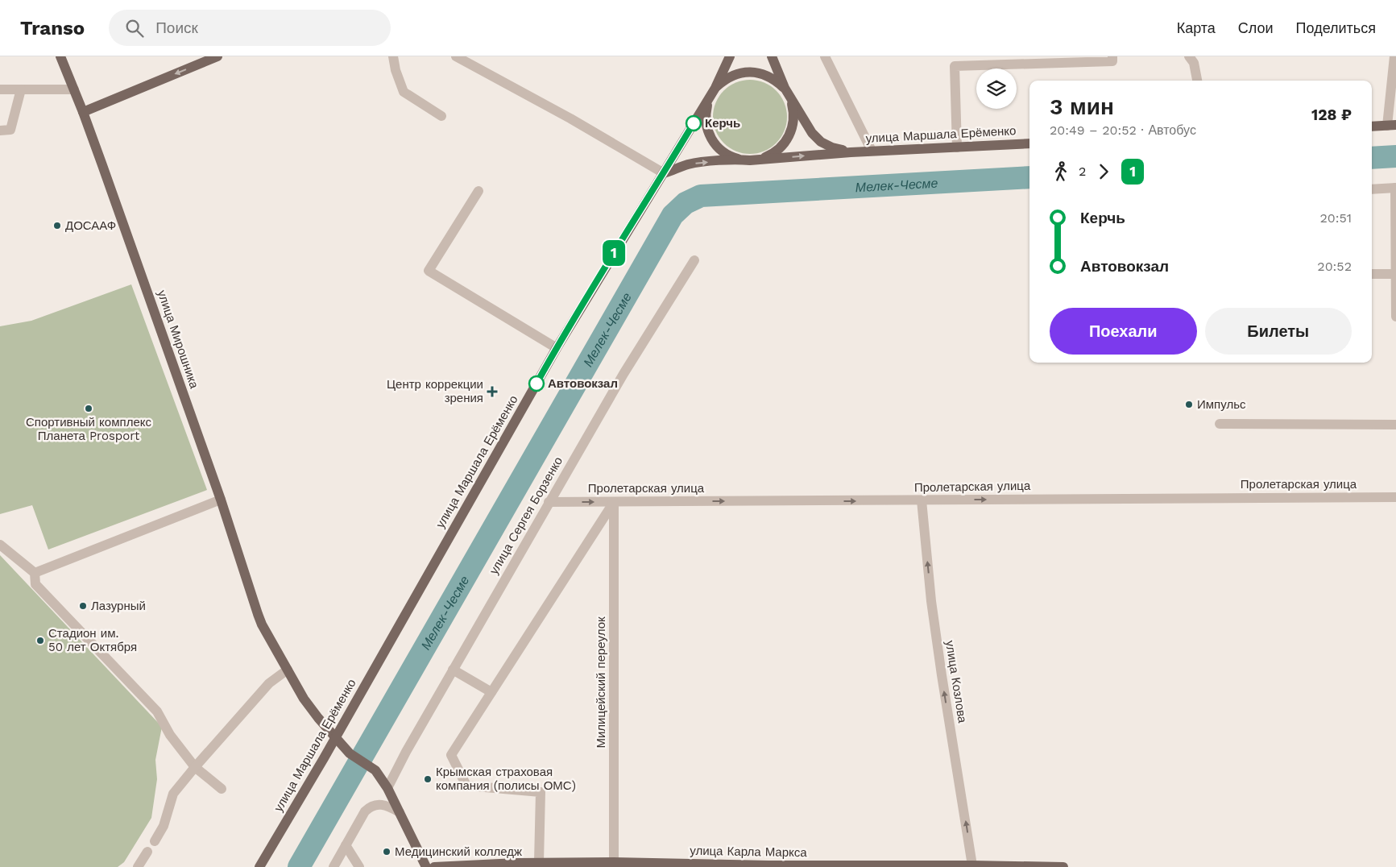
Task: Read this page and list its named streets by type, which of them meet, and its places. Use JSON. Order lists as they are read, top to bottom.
{
  "streets": {
    "main road": ["улица Маршала Ерёменко", "улица Мирошника", "улица Карла Маркса"],
    "street": [
      "Пролетарская улица",
      "улица Сергея Борзенко",
      "улица Козлова",
      "Милицейский переулок"
    ]
  },
  "crossings": [
    ["улица Маршала Ерёменко", "улица Мирошника"],
    ["Пролетарская улица", "улица Сергея Борзенко"],
    ["Пролетарская улица", "улица Козлова"],
    ["Пролетарская улица", "Милицейский переулок"],
    ["улица Козлова", "улица Карла Маркса"],
    ["Милицейский переулок", "улица Карла Маркса"]
  ],
  "one_way": ["Пролетарская улица", "улица Козлова"],
  "water": ["Мелек-Чесме"],
  "places": {
    "other": [
      "Керчь",
      "ДОСААФ",
      "Автовокзал",
      "Импульс",
      "Спортивный комплекс Планета Prosport",
      "Лазурный",
      "Стадион им. 50 лет Октября",
      "Крымская страховая компания (полисы ОМС)",
      "Медицинский колледж"
    ],
    "health": ["Центр коррекции зрения"]
  },
  "lines": ["bus line 1"],
  "page": {
    "header": "Transo",
    "search": "Поиск",
    "nav": ["Карта", "Слои", "Поделиться"],
    "on_map": "1",
    "heading": ["3 мин", "20:49 – 20:52 · Автобус", "128 ₽"],
    "legs": ["2", "1"],
    "list": [
      {
        "name": "Керчь",
        "value": "20:51"
      },
      {
        "name": "Автовокзал",
        "value": "20:52"
      }
    ],
    "buttons": ["Поехали", "Билеты"]
  }
}
